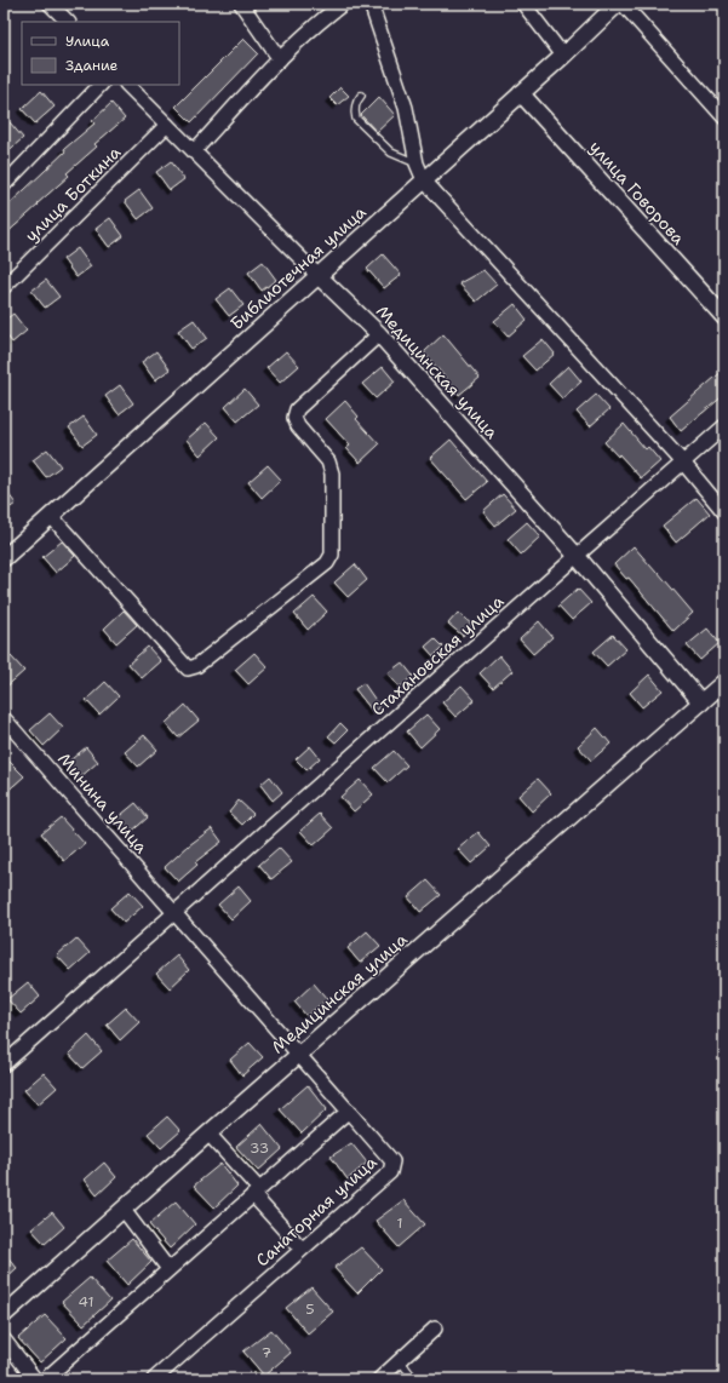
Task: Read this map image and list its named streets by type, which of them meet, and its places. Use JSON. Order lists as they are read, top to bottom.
{
  "streets": {
    "street": [
      "улица Говорова",
      "улица Боткина",
      "Библиотечная улица",
      "Медицинская улица",
      "Стахановская улица",
      "Минина улица",
      "Санаторная улица"
    ]
  },
  "crossings": [
    ["улица Говорова", "Библиотечная улица"],
    ["улица Боткина", "Медицинская улица"],
    ["Библиотечная улица", "Медицинская улица"],
    ["Медицинская улица", "Стахановская улица"],
    ["Медицинская улица", "Минина улица"],
    ["Медицинская улица", "Санаторная улица"],
    ["Стахановская улица", "Минина улица"],
    ["Минина улица", "Санаторная улица"]
  ],
  "house_numbers": [
    "33",
    "1",
    "41",
    "5",
    "7"
  ],
  "legend": ["Улица", "Здание"]
}
